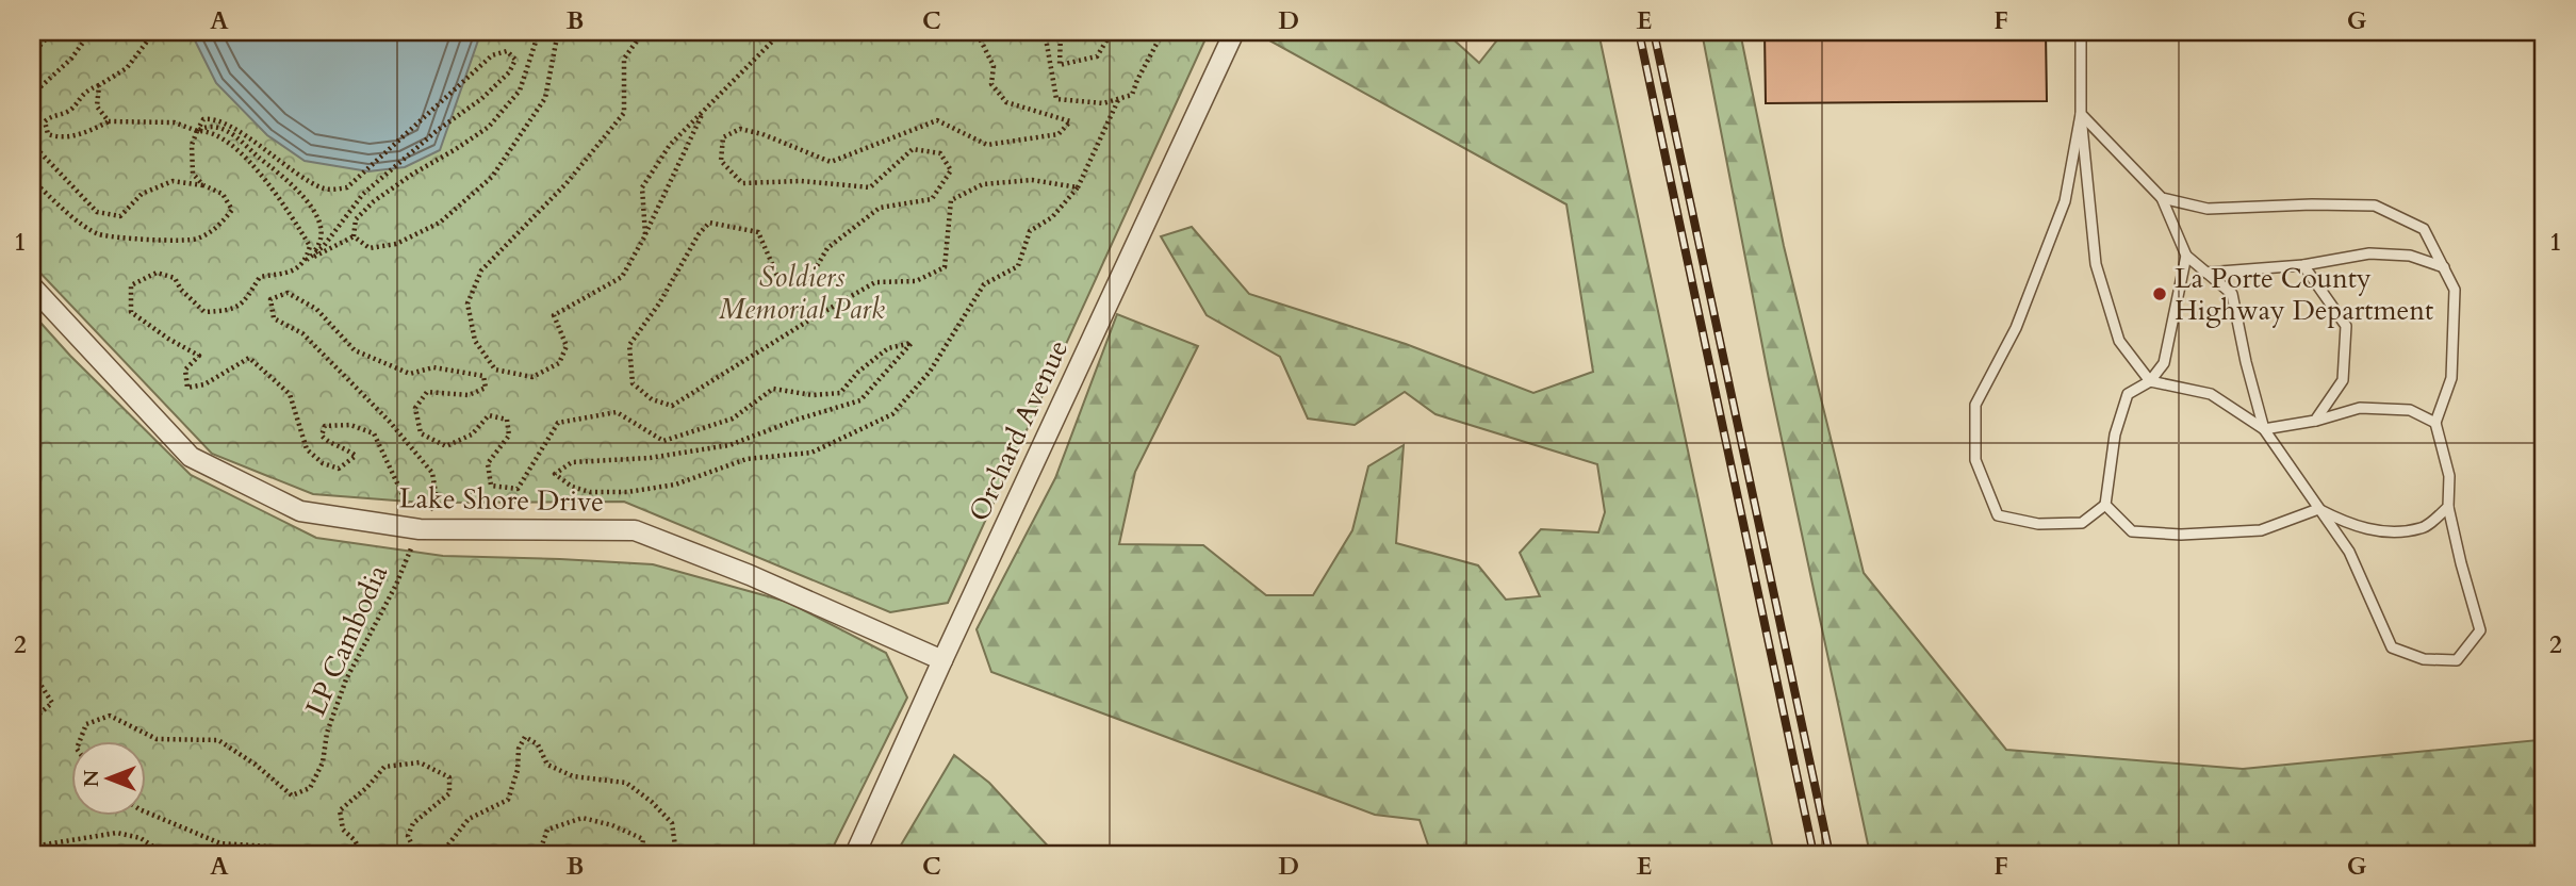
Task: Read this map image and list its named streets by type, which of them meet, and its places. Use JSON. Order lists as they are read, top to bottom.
{
  "streets": {
    "street": ["Orchard Avenue", "Lake Shore Drive"],
    "path": ["LP Cambodia"]
  },
  "crossings": [
    ["Orchard Avenue", "Lake Shore Drive"],
    ["Lake Shore Drive", "LP Cambodia"]
  ],
  "parks": ["Soldiers Memorial Park"],
  "places": ["La Porte County Highway Department"],
  "north": "left",
  "grid": {
    "columns": [
      "A",
      "B",
      "C",
      "D",
      "E",
      "F",
      "G"
    ],
    "rows": ["1", "2"]
  }
}
